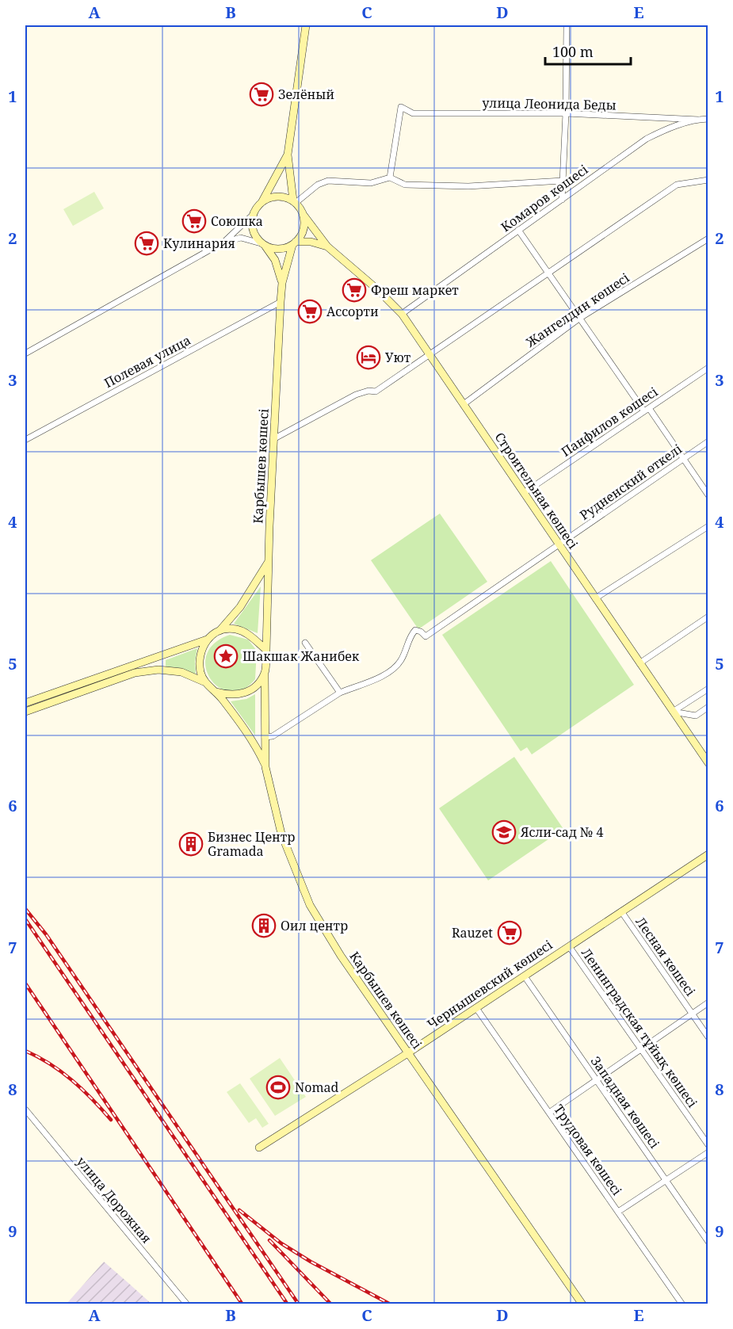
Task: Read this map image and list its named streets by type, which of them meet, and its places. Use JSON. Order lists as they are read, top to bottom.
{
  "streets": {
    "main road": ["Карбышев көшесі", "Строительная көшесі", "Чернышевский көшесі"],
    "street": [
      "улица Леонида Беды",
      "Комаров көшесі",
      "Жангелдин көшесі",
      "Полевая улица",
      "Панфилов көшесі",
      "Рудненский өткелі",
      "Лесная көшесі",
      "Ленинградская тұйық көшесі",
      "Западная көшесі",
      "Трудовая көшесі",
      "улица Дорожная"
    ]
  },
  "crossings": [
    ["улица Леонида Беды", "Комаров көшесі"],
    ["Комаров көшесі", "Строительная көшесі"],
    ["Жангелдин көшесі", "Строительная көшесі"],
    ["Полевая улица", "Карбышев көшесі"],
    ["Панфилов көшесі", "Строительная көшесі"],
    ["Карбышев көшесі", "Чернышевский көшесі"],
    ["Рудненский өткелі", "Строительная көшесі"],
    ["Лесная көшесі", "Чернышевский көшесі"],
    ["Чернышевский көшесі", "Ленинградская тұйық көшесі"],
    ["Чернышевский көшесі", "Западная көшесі"],
    ["Чернышевский көшесі", "Трудовая көшесі"]
  ],
  "places": {
    "supermarket": [
      "Зелёный",
      "Союшка",
      "Кулинария",
      "Фреш маркет",
      "Ассорти",
      "Rauzet"
    ],
    "hotel": ["Уют"],
    "place": ["Шакшак Жанибек"],
    "school or university": ["Ясли-сад № 4"],
    "building": ["Бизнес Центр Gramada", "Оил центр"],
    "sports": ["Nomad"]
  },
  "scale_bar": "100 m",
  "grid": {
    "columns": [
      "A",
      "B",
      "C",
      "D",
      "E"
    ],
    "rows": [
      "1",
      "2",
      "3",
      "4",
      "5",
      "6",
      "7",
      "8",
      "9"
    ]
  }
}
